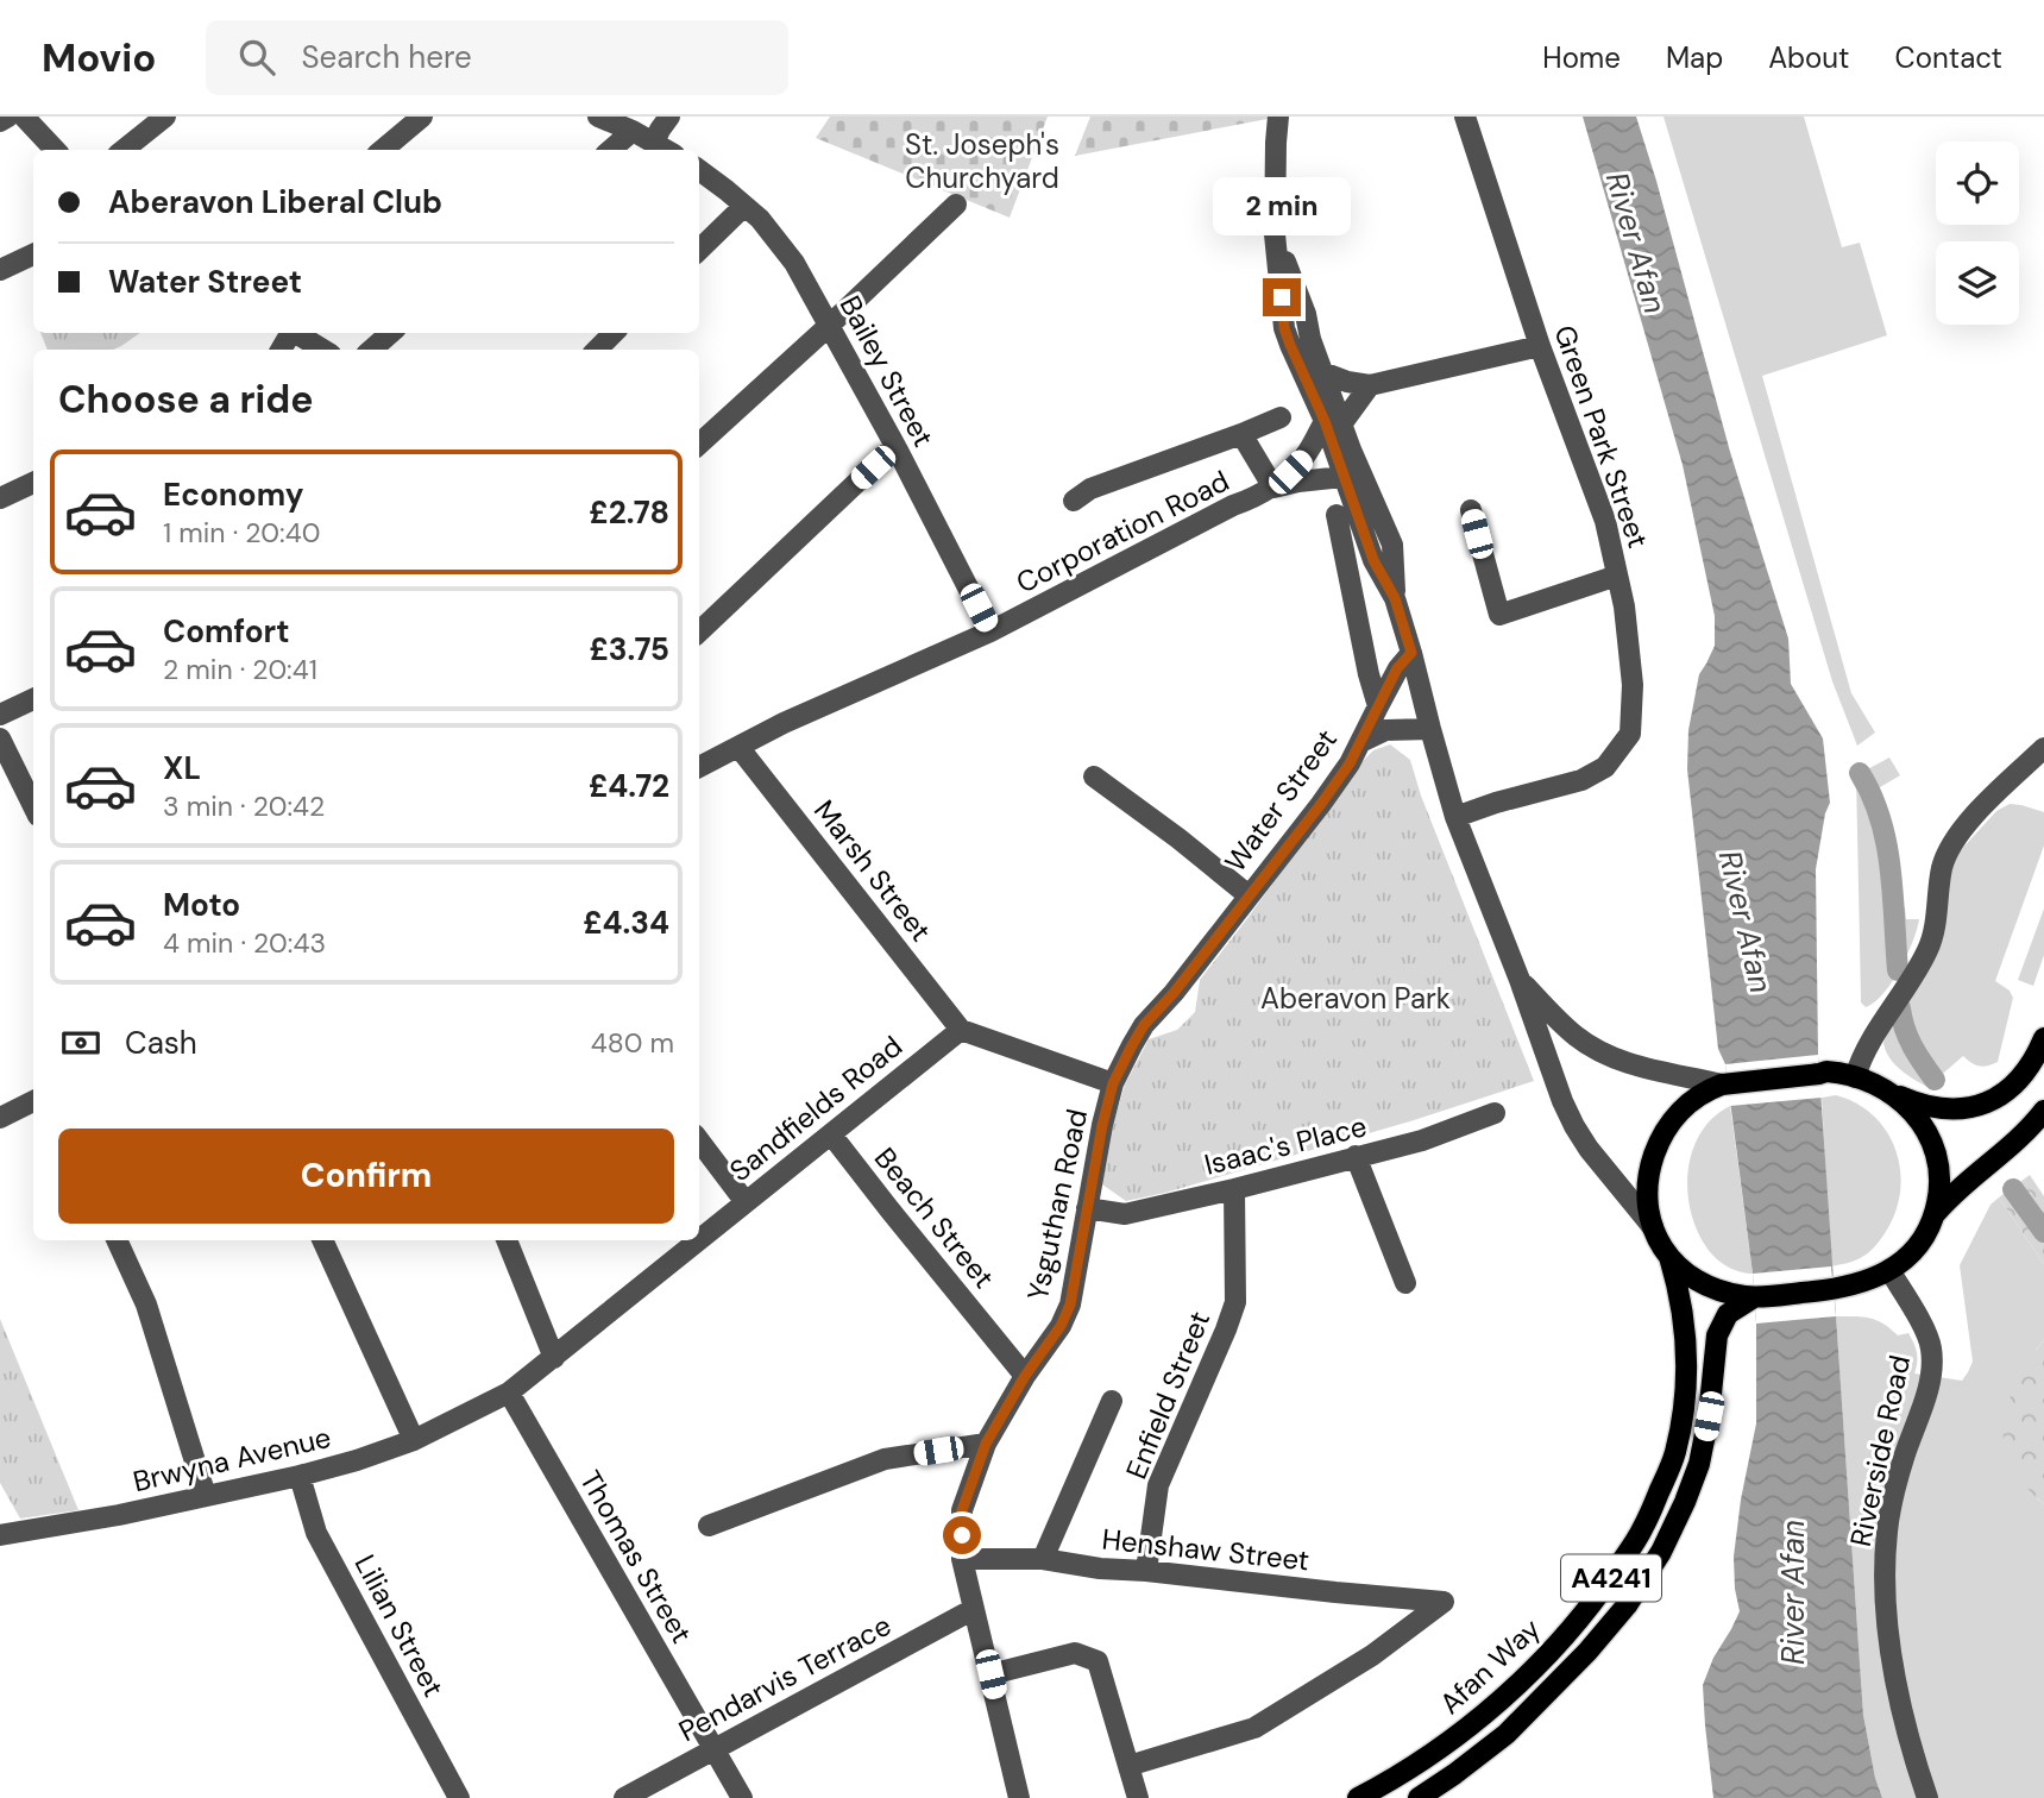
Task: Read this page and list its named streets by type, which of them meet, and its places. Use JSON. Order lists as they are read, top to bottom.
{
  "streets": {
    "main road": ["A4241", "Afan Way"],
    "street": [
      "Bailey Street",
      "Green Park Street",
      "Corporation Road",
      "Water Street",
      "Marsh Street",
      "Sandfields Road",
      "Isaac's Place",
      "Ysguthan Road",
      "Beach Street",
      "Enfield Street",
      "Riverside Road",
      "Brwyna Avenue",
      "Henshaw Street",
      "Thomas Street",
      "Lilian Street",
      "Pendarvis Terrace"
    ]
  },
  "crossings": [
    ["Bailey Street", "Corporation Road"],
    ["Corporation Road", "Marsh Street"],
    ["Water Street", "Ysguthan Road"],
    ["Marsh Street", "Sandfields Road"],
    ["Sandfields Road", "Beach Street"],
    ["Sandfields Road", "Brwyna Avenue"],
    ["Sandfields Road", "Thomas Street"],
    ["Isaac's Place", "Ysguthan Road"],
    ["Isaac's Place", "Enfield Street"],
    ["Ysguthan Road", "Beach Street"],
    ["Ysguthan Road", "Henshaw Street"],
    ["Ysguthan Road", "Pendarvis Terrace"],
    ["Enfield Street", "Henshaw Street"],
    ["Riverside Road", "A4241"],
    ["Riverside Road", "Afan Way"],
    ["Brwyna Avenue", "Lilian Street"],
    ["Thomas Street", "Pendarvis Terrace"],
    ["A4241", "Afan Way"]
  ],
  "water": ["River Afan"],
  "parks": ["St. Joseph's Churchyard", "Aberavon Park"],
  "page": {
    "header": "Movio",
    "search": "Search here",
    "nav": [
      "Home",
      "Map",
      "About",
      "Contact"
    ],
    "banner": ["Aberavon Liberal Club", "Water Street"],
    "bubble": "2 min",
    "heading": "Choose a ride",
    "list": [
      {
        "name": "Economy",
        "note": "1 min · 20:40",
        "value": "£2.78"
      },
      {
        "name": "Comfort",
        "note": "2 min · 20:41",
        "value": "£3.75"
      },
      {
        "name": "XL",
        "note": "3 min · 20:42",
        "value": "£4.72"
      },
      {
        "name": "Moto",
        "note": "4 min · 20:43",
        "value": "£4.34"
      }
    ],
    "pay": ["Cash", "480 m"],
    "buttons": "Confirm"
  }
}
